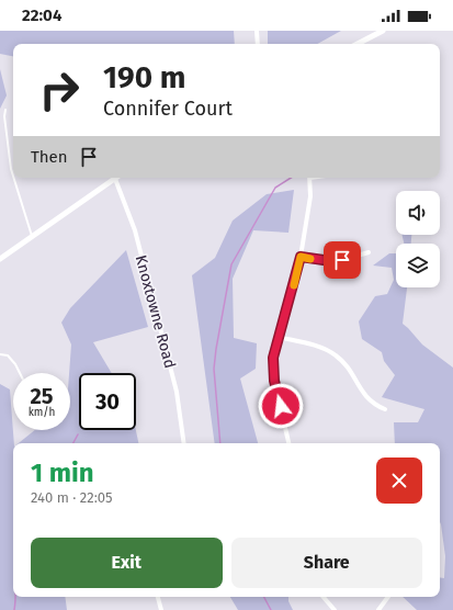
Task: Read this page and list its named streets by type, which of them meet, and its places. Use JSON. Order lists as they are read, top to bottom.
{
  "streets": {
    "street": ["Knoxtowne Road"]
  },
  "page": {
    "status": "22:04",
    "turn": ["190 m", "Connifer Court"],
    "then": "Then",
    "speed": "25 km/h",
    "limit": "30",
    "heading": ["1 min", "240 m · 22:05"],
    "buttons": ["Exit", "Share"]
  }
}
